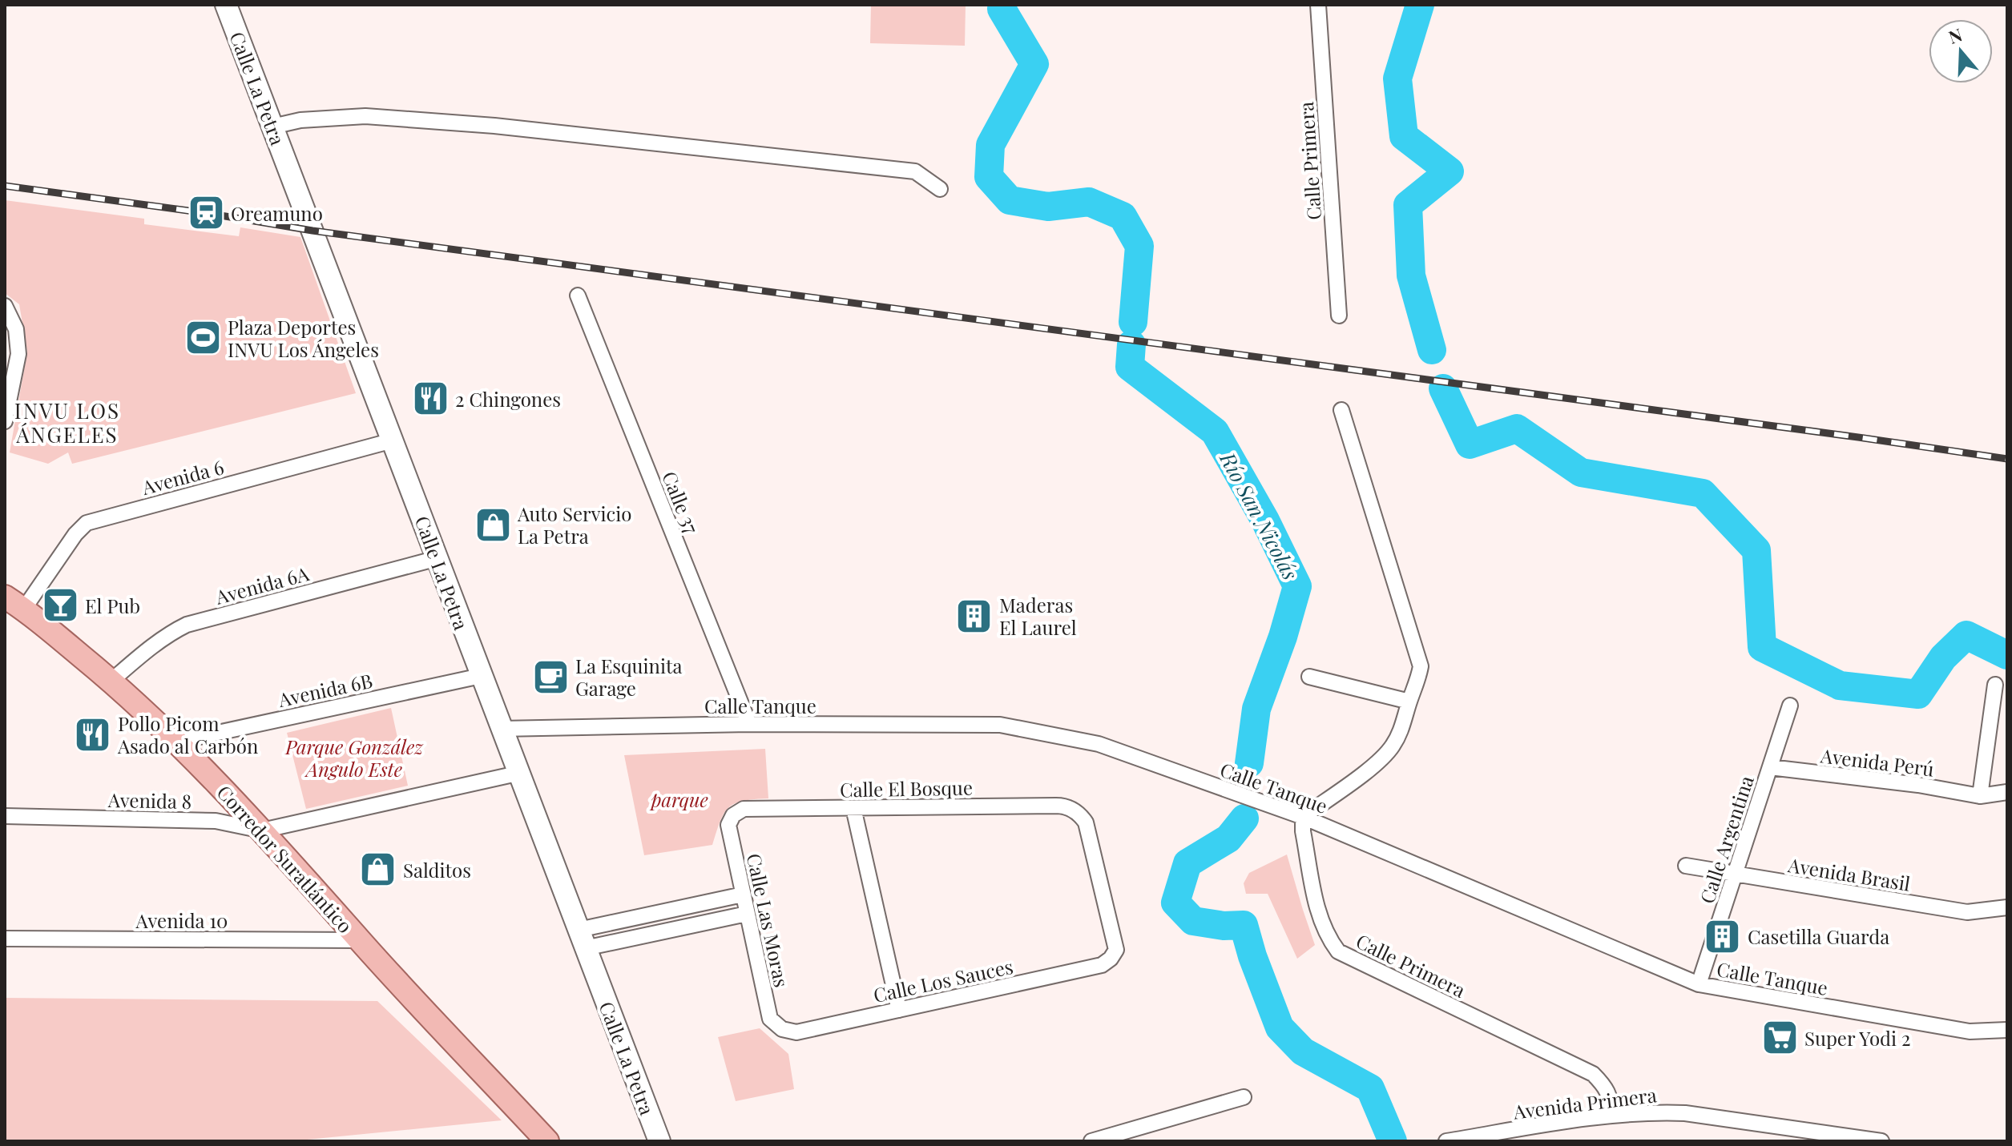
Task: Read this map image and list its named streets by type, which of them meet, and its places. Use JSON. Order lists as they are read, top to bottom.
{
  "streets": {
    "main road": ["Corredor Suratlántico"],
    "street": [
      "Calle La Petra",
      "Calle Primera",
      "Avenida 6",
      "Calle 37",
      "Avenida 6A",
      "Avenida 6B",
      "Calle Tanque",
      "Avenida Perú",
      "Calle El Bosque",
      "Avenida 8",
      "Calle Argentina",
      "Avenida Brasil",
      "Avenida 10",
      "Calle Las Moras",
      "Calle Los Sauces",
      "Avenida Primera"
    ]
  },
  "crossings": [
    ["Calle La Petra", "Avenida 6"],
    ["Calle La Petra", "Avenida 6A"],
    ["Calle La Petra", "Avenida 6B"],
    ["Calle La Petra", "Calle Tanque"],
    ["Calle La Petra", "Avenida 8"],
    ["Calle Primera", "Calle Tanque"],
    ["Calle Primera", "Avenida Primera"],
    ["Avenida 6", "Corredor Suratlántico"],
    ["Calle 37", "Calle Tanque"],
    ["Avenida 6A", "Corredor Suratlántico"],
    ["Avenida 6B", "Corredor Suratlántico"],
    ["Calle Tanque", "Calle Argentina"],
    ["Avenida Perú", "Calle Argentina"],
    ["Calle El Bosque", "Calle Las Moras"],
    ["Calle El Bosque", "Calle Los Sauces"],
    ["Avenida 8", "Corredor Suratlántico"],
    ["Calle Argentina", "Avenida Brasil"],
    ["Corredor Suratlántico", "Avenida 10"],
    ["Calle Las Moras", "Calle Los Sauces"]
  ],
  "districts": ["INVU LOS ÁNGELES"],
  "water": ["Río San Nicolás"],
  "parks": ["Parque González Angulo Este", "parque"],
  "places": {
    "station": ["Oreamuno"],
    "sports": ["Plaza Deportes INVU Los Ángeles"],
    "restaurant": ["2 Chingones", "Pollo Picom Asado al Carbón"],
    "shop": ["Auto Servicio La Petra", "Salditos"],
    "bar": ["El Pub"],
    "building": ["Maderas El Laurel", "Casetilla Guarda"],
    "cafe": ["La Esquinita Garage"],
    "supermarket": ["Super Yodi 2"]
  },
  "north": "top"
}
